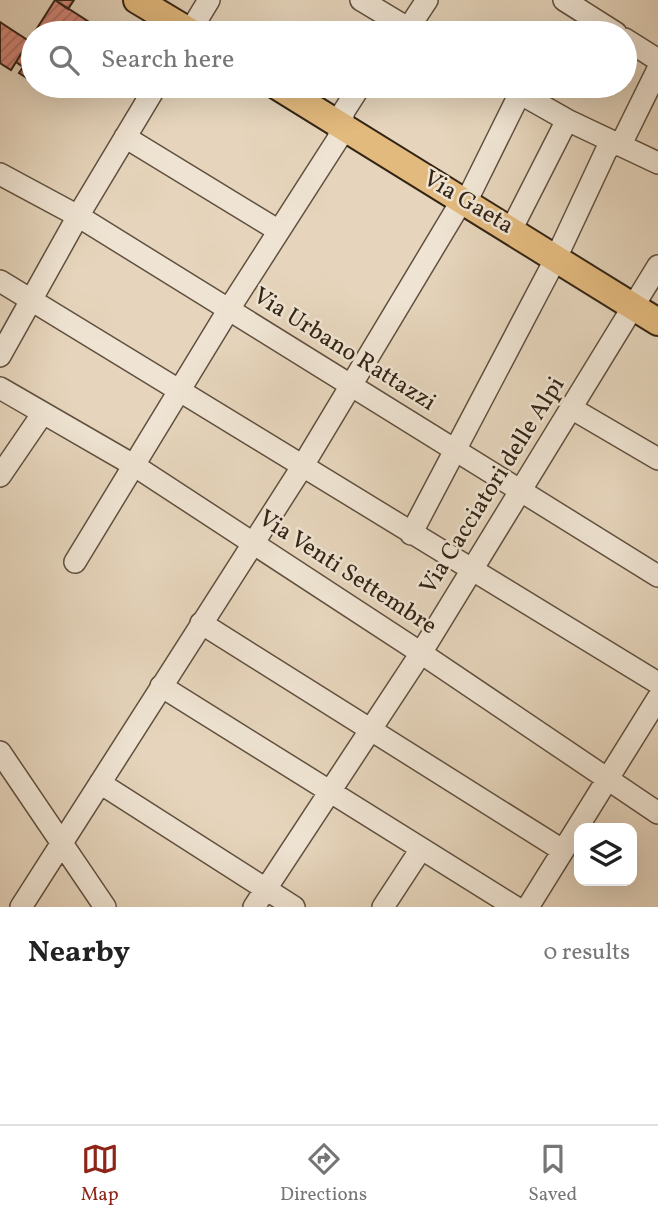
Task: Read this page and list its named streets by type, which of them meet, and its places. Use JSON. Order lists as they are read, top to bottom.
{
  "streets": {
    "main road": ["Via Gaeta"],
    "street": ["Via Urbano Rattazzi", "Via Cacciatori delle Alpi", "Via Venti Settembre"]
  },
  "crossings": [
    ["Via Gaeta", "Via Cacciatori delle Alpi"],
    ["Via Urbano Rattazzi", "Via Cacciatori delle Alpi"],
    ["Via Cacciatori delle Alpi", "Via Venti Settembre"]
  ],
  "page": {
    "search": "Search here",
    "heading": ["Nearby", "0 results"],
    "nav": ["Map", "Directions", "Saved"]
  }
}
